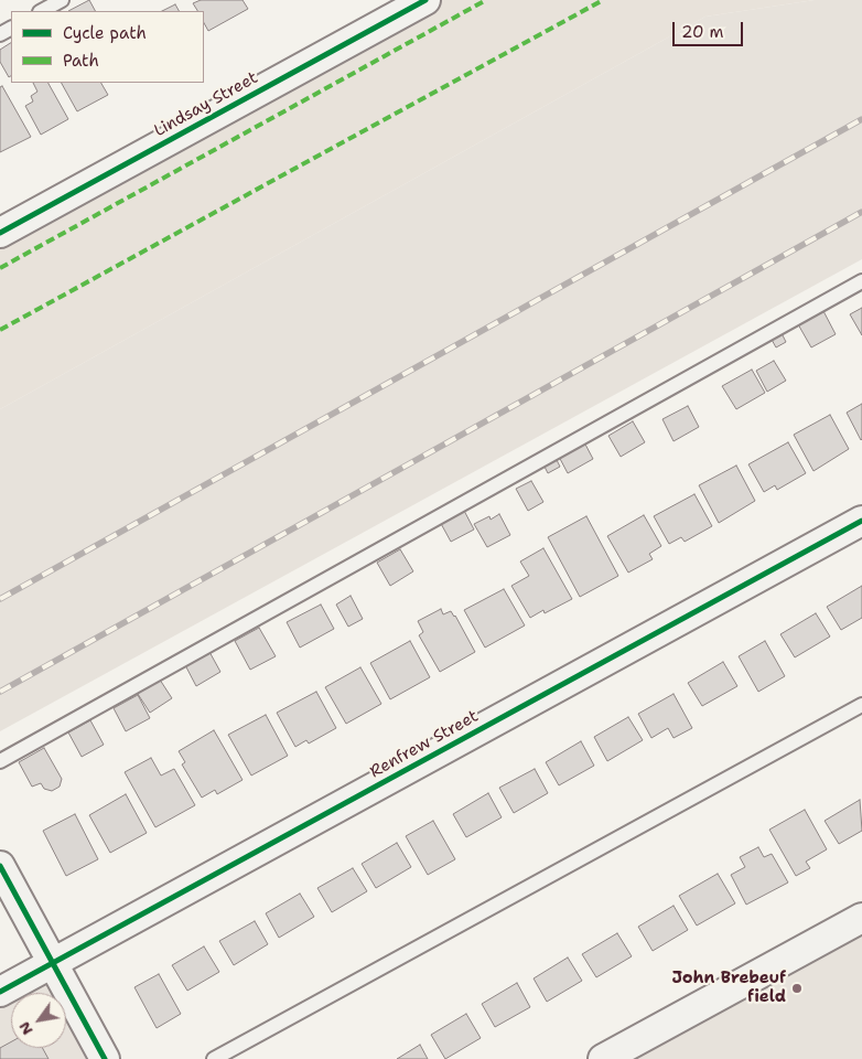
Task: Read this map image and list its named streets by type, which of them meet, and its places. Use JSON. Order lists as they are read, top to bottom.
{
  "streets": {
    "street": ["Lindsay Street", "Renfrew Street"]
  },
  "places": ["John Brebeuf field"],
  "legend": ["Cycle path", "Path"],
  "scale_bar": "20 m",
  "north": "bottom left"
}
